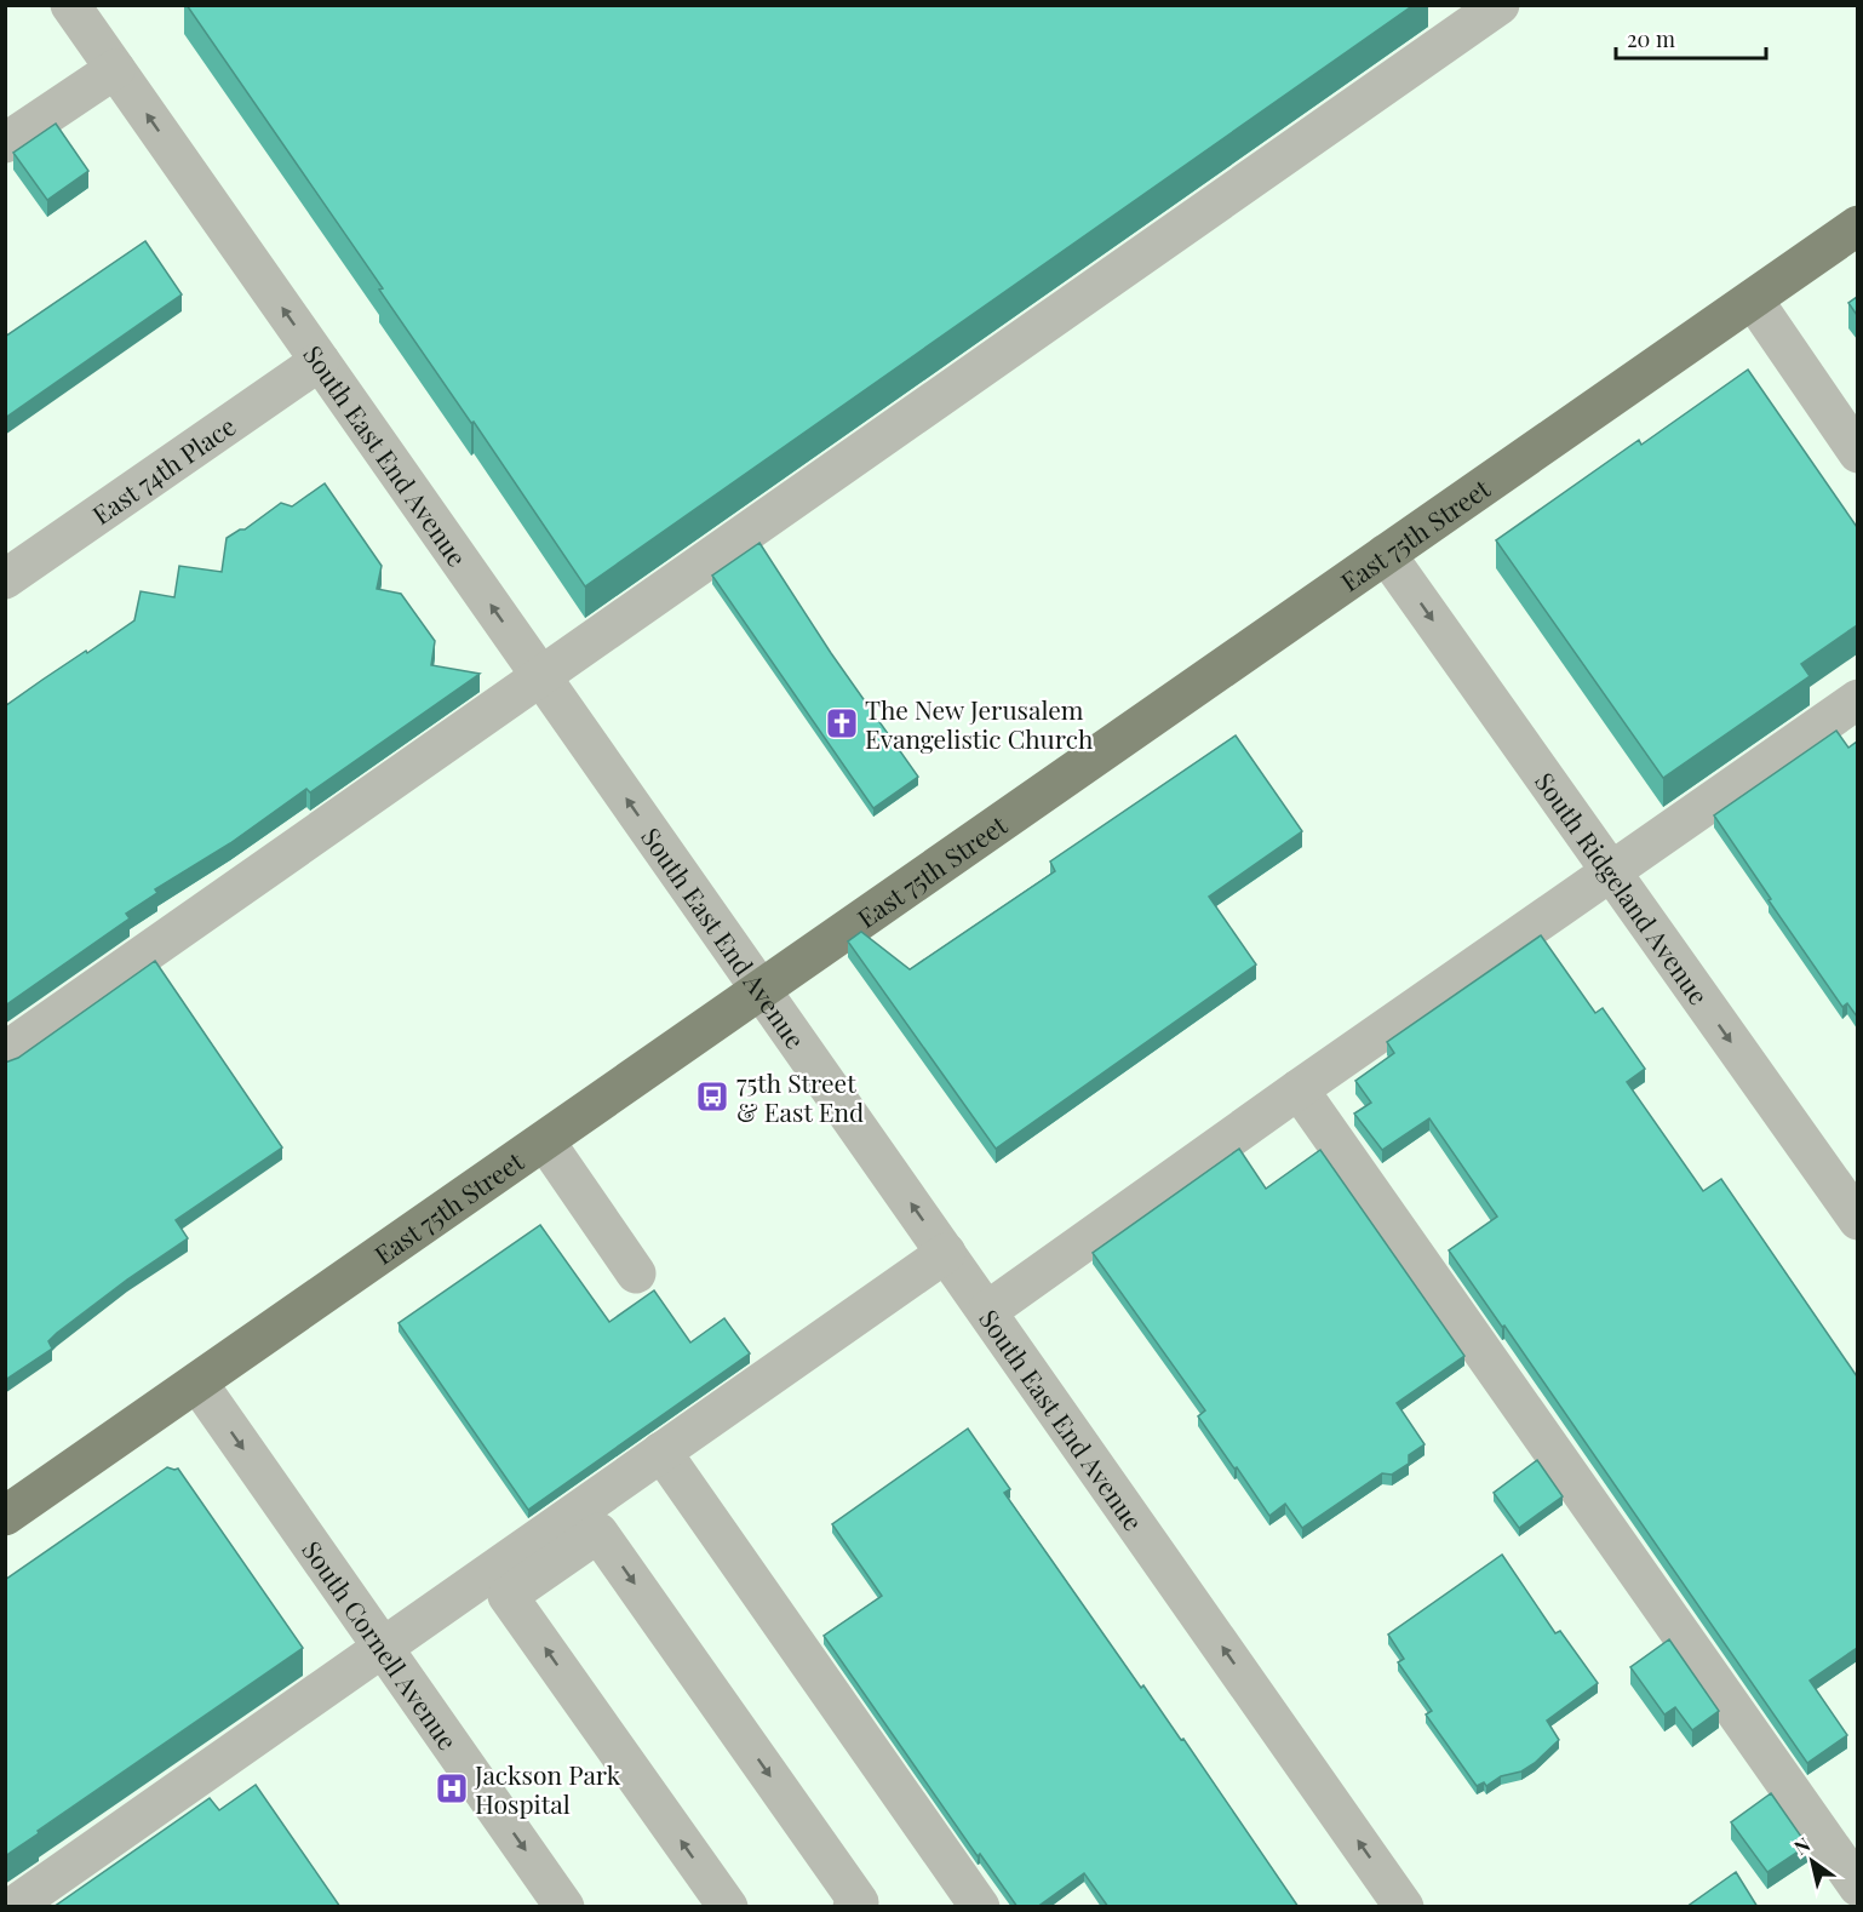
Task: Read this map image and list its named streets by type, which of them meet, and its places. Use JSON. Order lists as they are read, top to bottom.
{
  "streets": {
    "main road": ["East 75th Street"],
    "street": [
      "South East End Avenue",
      "East 74th Place",
      "South Ridgeland Avenue",
      "South Cornell Avenue"
    ]
  },
  "crossings": [
    ["South East End Avenue", "East 74th Place"],
    ["South East End Avenue", "East 75th Street"],
    ["East 75th Street", "South Ridgeland Avenue"],
    ["East 75th Street", "South Cornell Avenue"]
  ],
  "one_way": ["South East End Avenue", "South Ridgeland Avenue"],
  "places": {
    "church": ["The New Jerusalem Evangelistic Church"],
    "bus stop": ["75th Street & East End"],
    "hospital": ["Jackson Park Hospital"]
  },
  "scale_bar": "20 m",
  "north": "top left"
}
